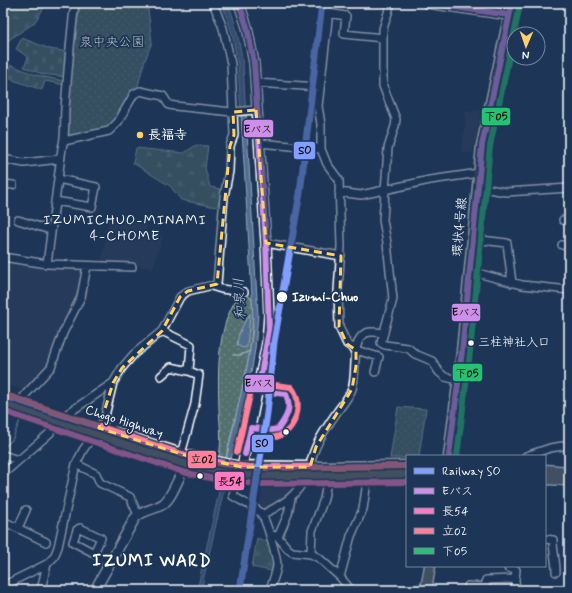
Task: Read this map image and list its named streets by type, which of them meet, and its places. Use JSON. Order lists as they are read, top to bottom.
{
  "streets": {
    "main road": ["環状4号線", "Chogo Highway"]
  },
  "districts": ["IZUMICHUO-MINAMI 4-CHOME", "IZUMI WARD"],
  "water": ["和泉川"],
  "parks": ["泉中央公園"],
  "places": ["長福寺", "Izumi-Chuo", "三柱神社入口"],
  "lines": [
    "rail line SO",
    "transit line Eバス",
    "transit line 下05",
    "transit line 立02",
    "transit line 長54"
  ],
  "legend": [
    "Railway SO",
    "Eバス",
    "長54",
    "立02",
    "下05"
  ],
  "north": "bottom"
}
